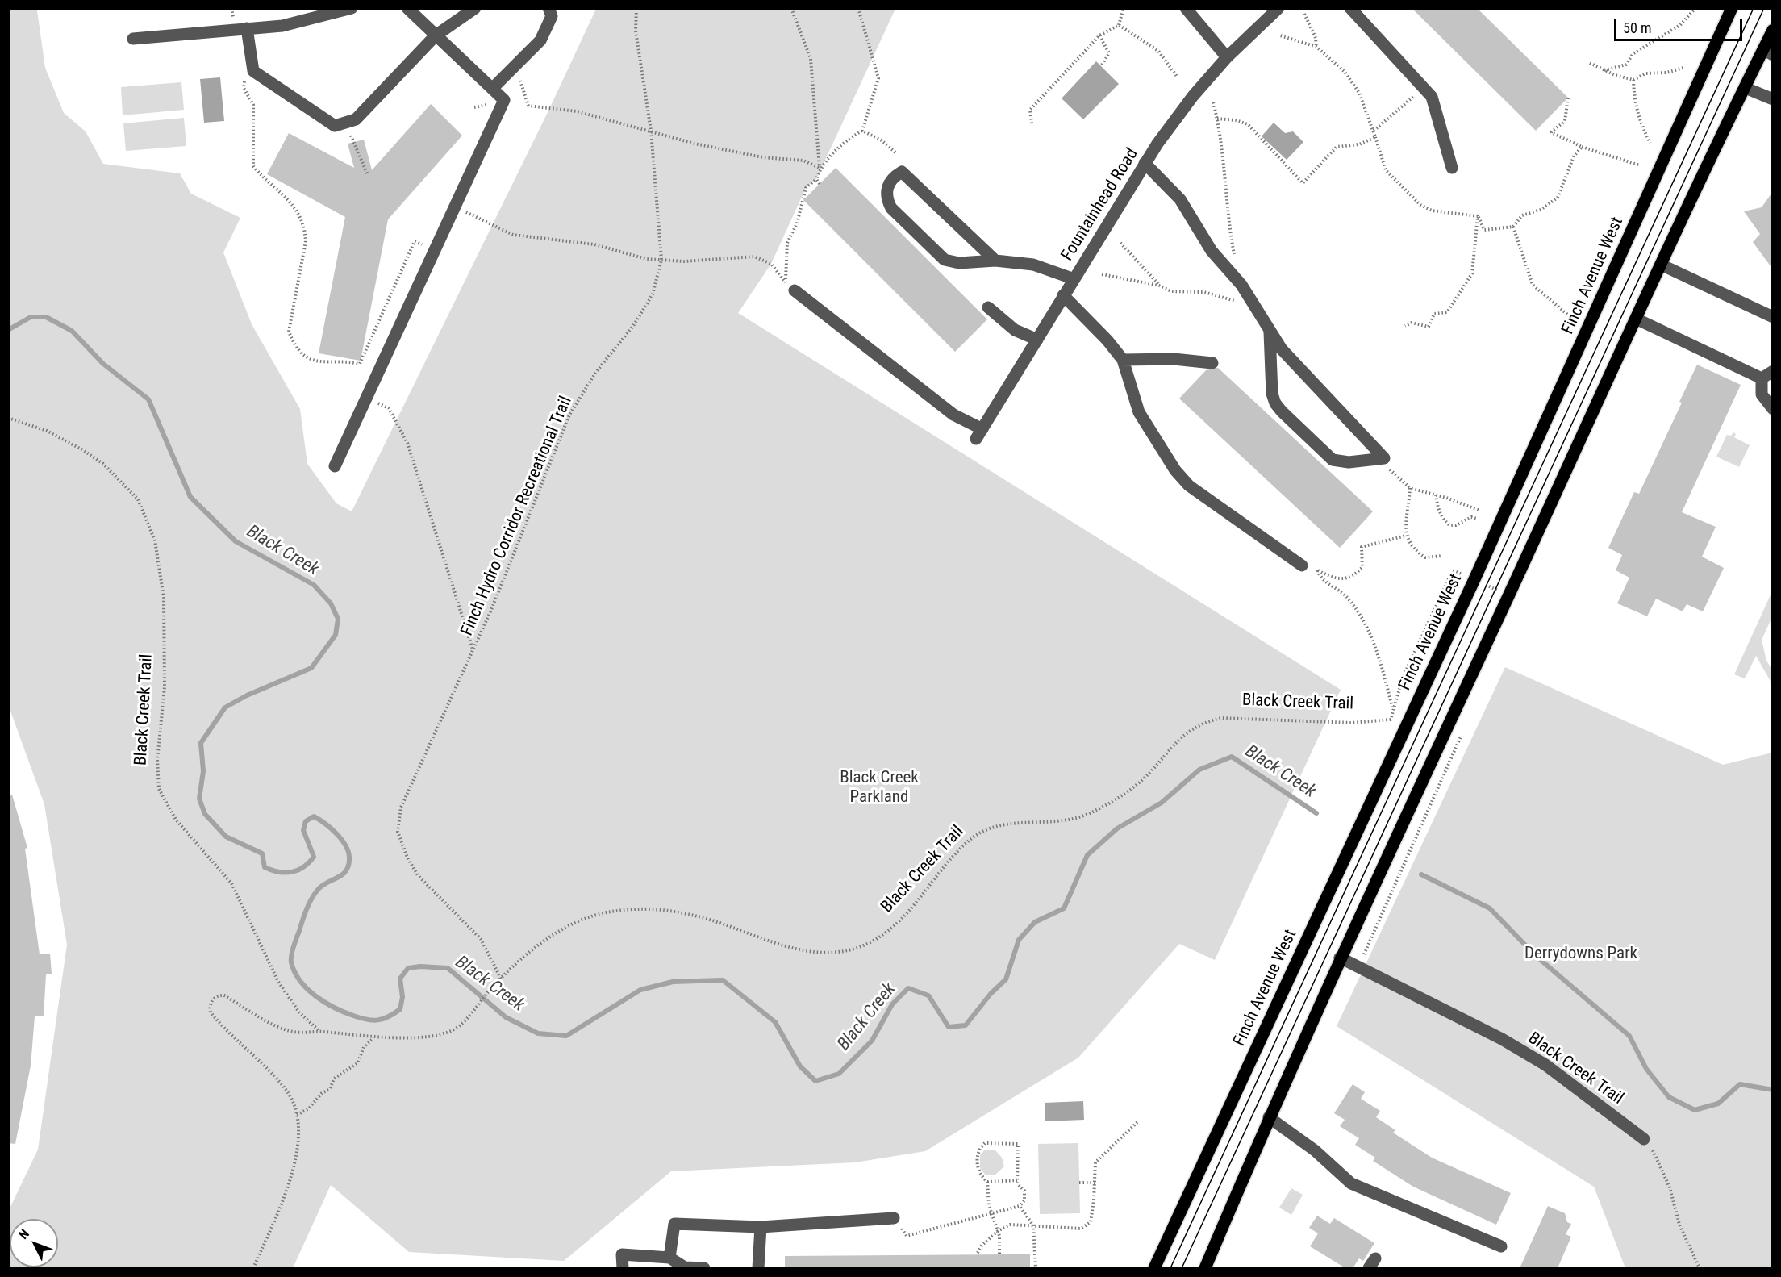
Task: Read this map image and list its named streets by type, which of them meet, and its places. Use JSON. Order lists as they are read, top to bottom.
{
  "streets": {
    "main road": ["Finch Avenue West"],
    "street": ["Fountainhead Road", "Black Creek Trail"],
    "path": ["Finch Hydro Corridor Recreational Trail"]
  },
  "crossings": [
    ["Finch Hydro Corridor Recreational Trail", "Black Creek Trail"]
  ],
  "water": ["Black Creek"],
  "parks": ["Black Creek Parkland", "Derrydowns Park"],
  "scale_bar": "50 m",
  "north": "top left"
}
